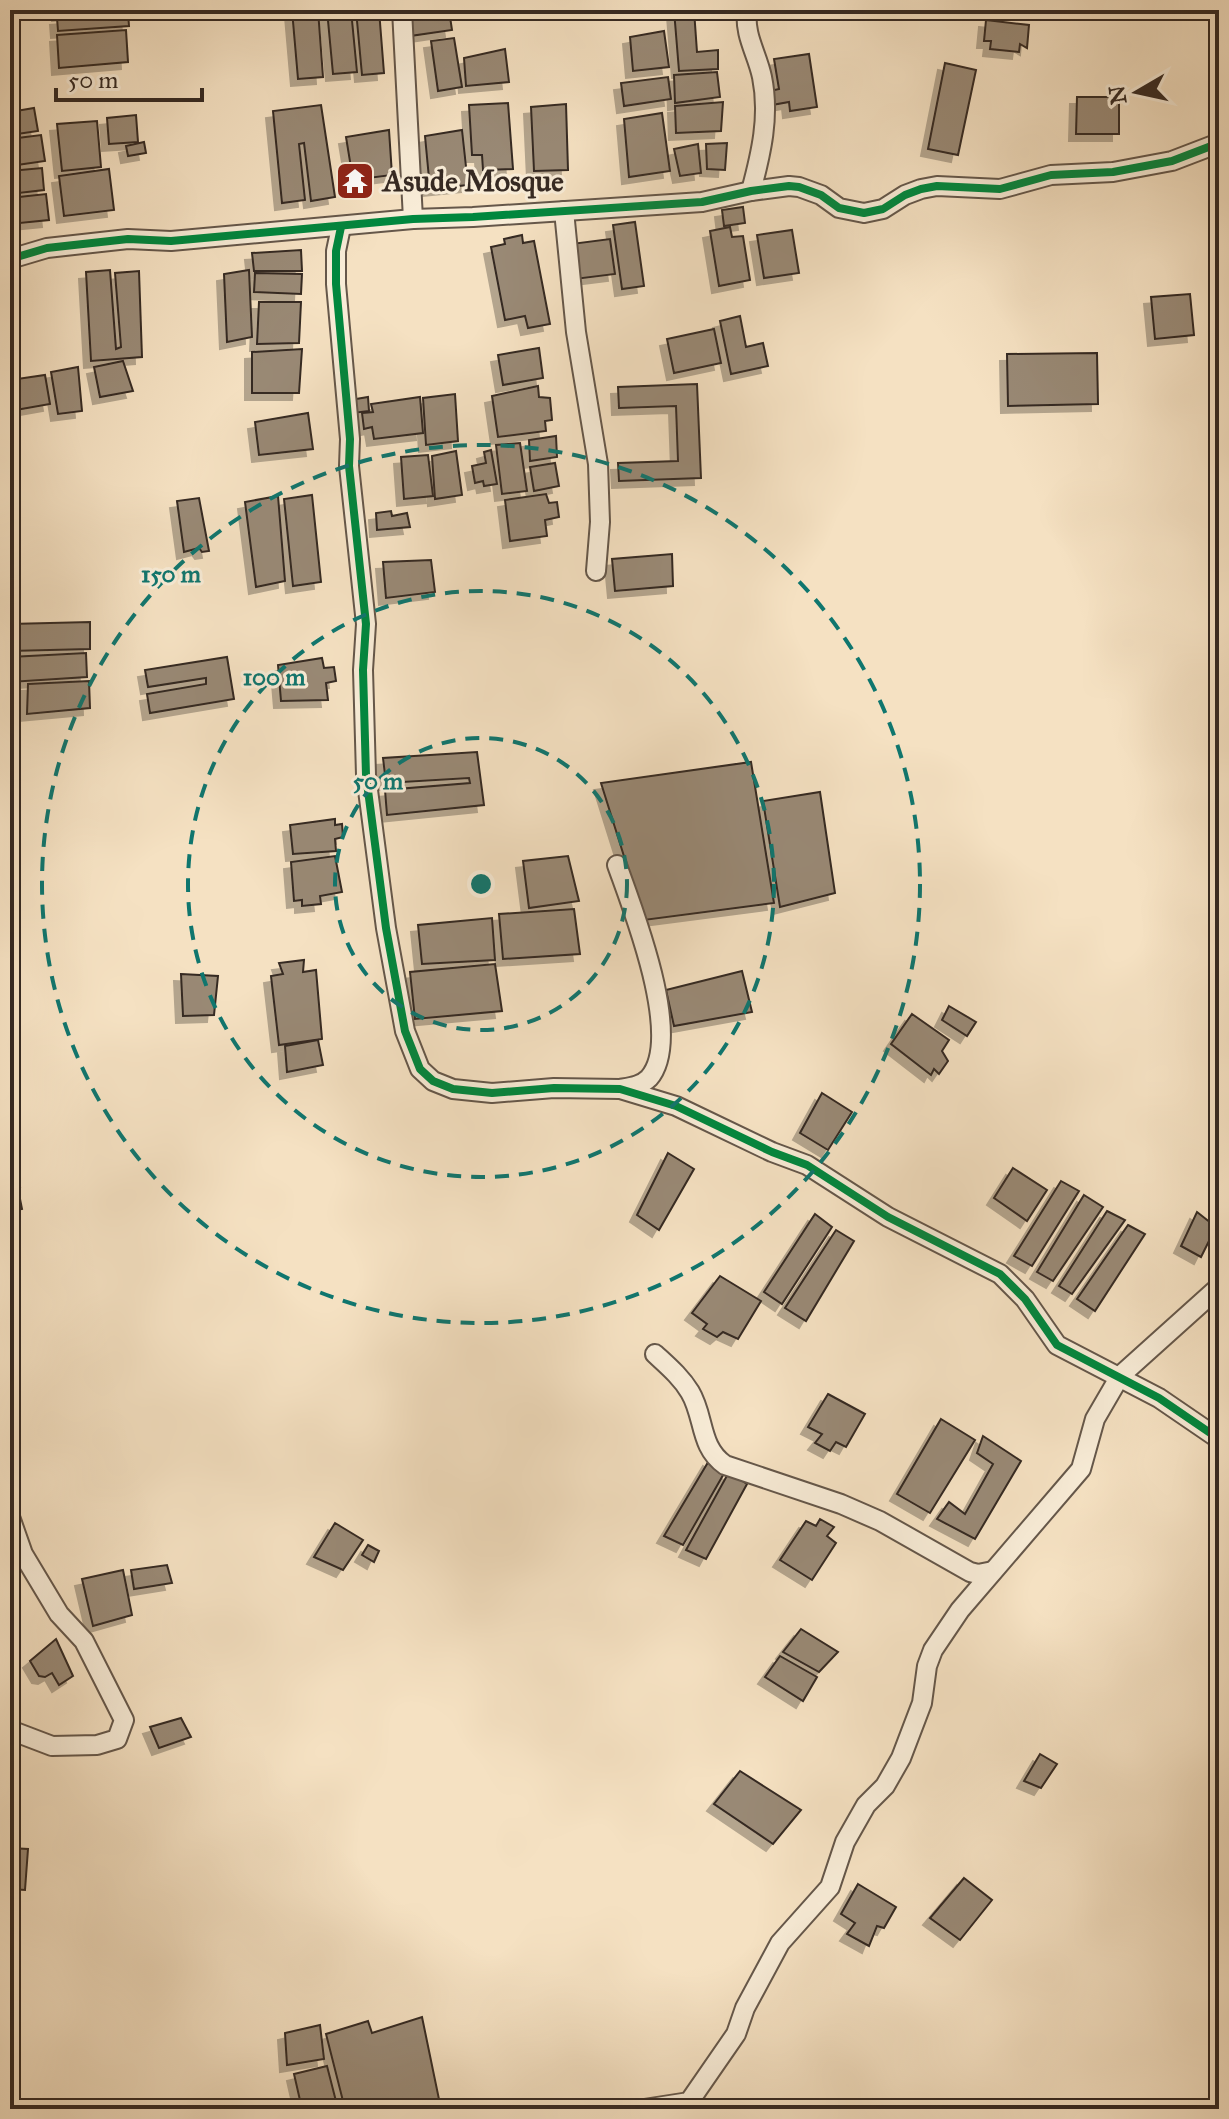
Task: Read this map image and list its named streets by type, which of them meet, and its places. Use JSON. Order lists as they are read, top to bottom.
{
  "places": {
    "temple": ["Asude Mosque"]
  },
  "scale_bar": "50 m",
  "north": "left",
  "rings": ["150 m", "100 m", "50 m"]
}
